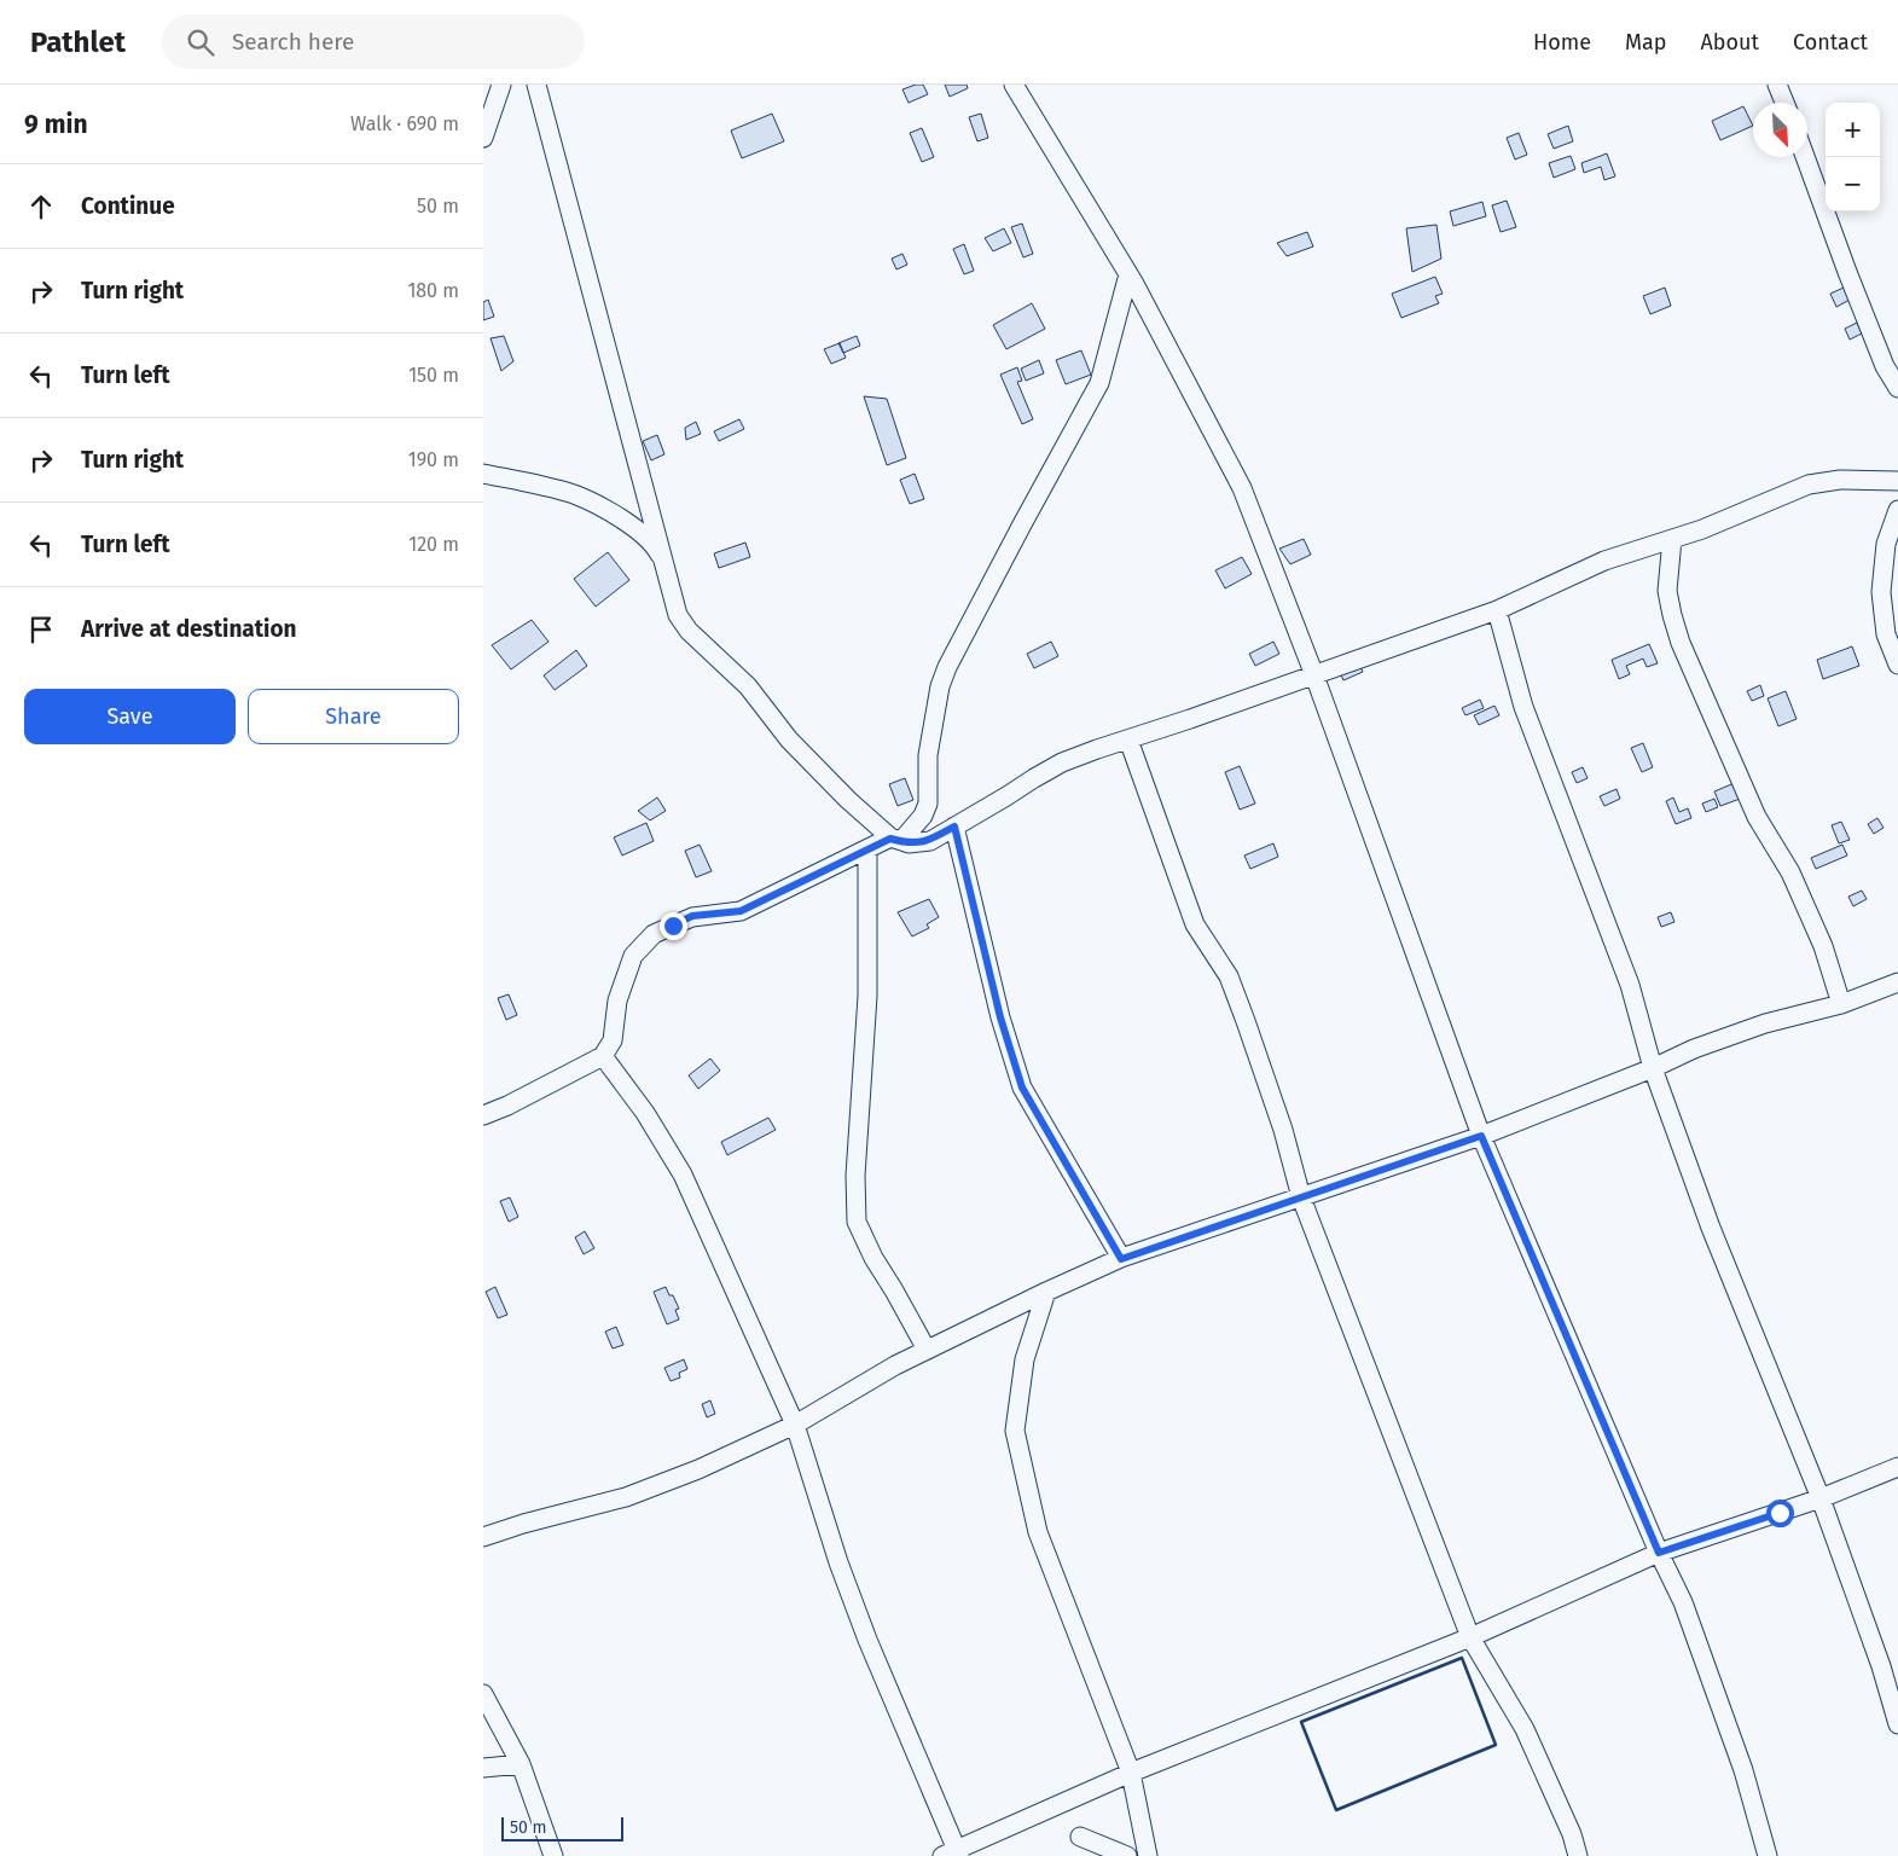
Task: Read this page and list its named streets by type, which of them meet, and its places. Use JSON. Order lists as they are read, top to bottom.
{
  "scale_bar": "50 m",
  "north": "bottom right",
  "page": {
    "header": "Pathlet",
    "search": "Search here",
    "nav": [
      "Home",
      "Map",
      "About",
      "Contact"
    ],
    "heading": ["9 min", "Walk · 690 m"],
    "map_buttons": ["+", "−"],
    "list": [
      ["Continue", "50 m"],
      ["Turn right", "180 m"],
      ["Turn left", "150 m"],
      ["Turn right", "190 m"],
      ["Turn left", "120 m"],
      "Arrive at destination"
    ],
    "buttons": ["Save", "Share"],
    "scale": "50 m"
  }
}
